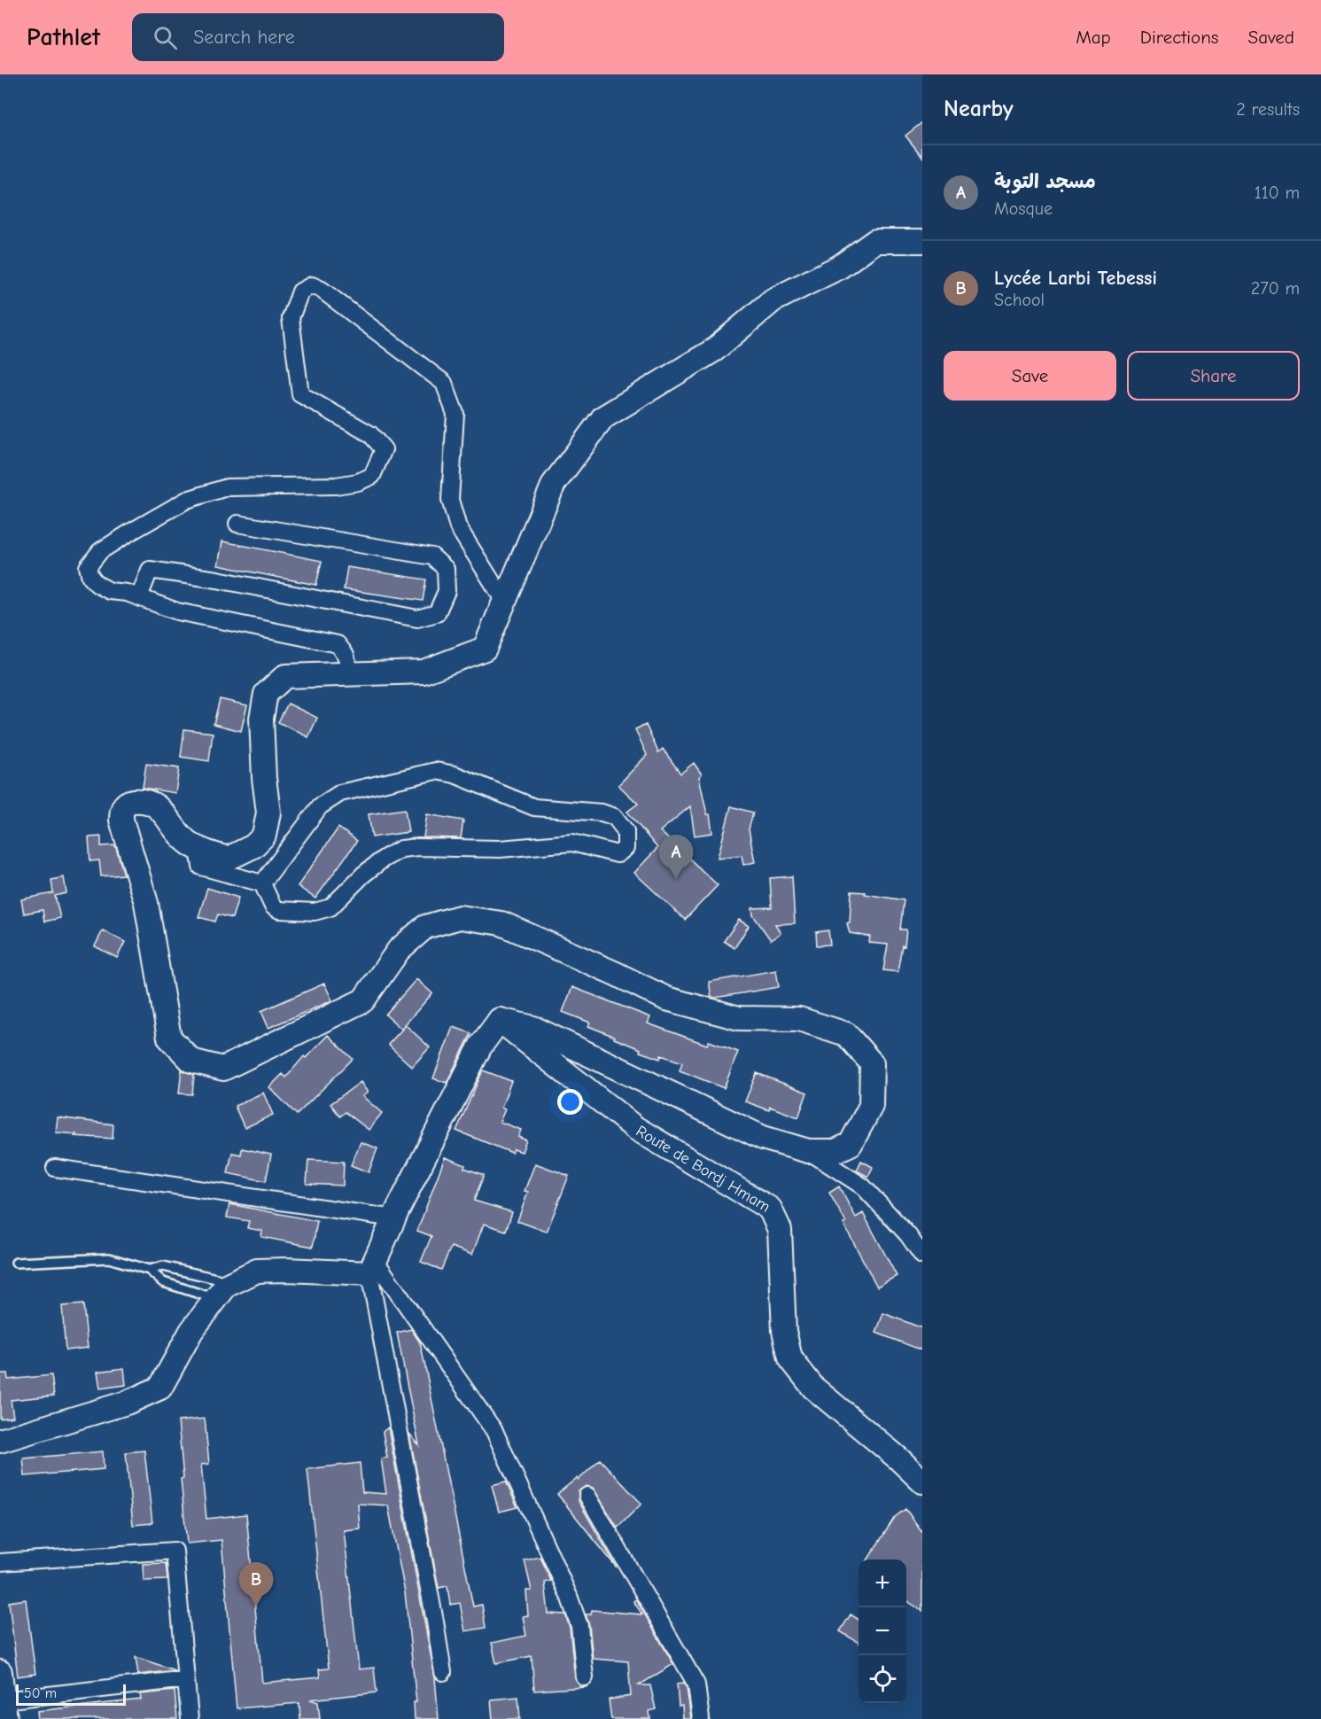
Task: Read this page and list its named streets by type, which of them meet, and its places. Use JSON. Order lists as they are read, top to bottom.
{
  "streets": {
    "street": ["Route de Bordj Hmam"]
  },
  "scale_bar": "50 m",
  "page": {
    "header": "Pathlet",
    "search": "Search here",
    "nav": ["Map", "Directions", "Saved"],
    "heading": ["Nearby", "2 results"],
    "list": [
      {
        "mark": "A",
        "name": "مسجد التوبة",
        "note": "Mosque",
        "value": "110 m"
      },
      {
        "mark": "B",
        "name": "Lycée Larbi Tebessi",
        "note": "School",
        "value": "270 m"
      }
    ],
    "buttons": ["Save", "Share"],
    "pins": ["A", "B"],
    "map_buttons": ["+", "−"],
    "scale": "50 m"
  }
}
